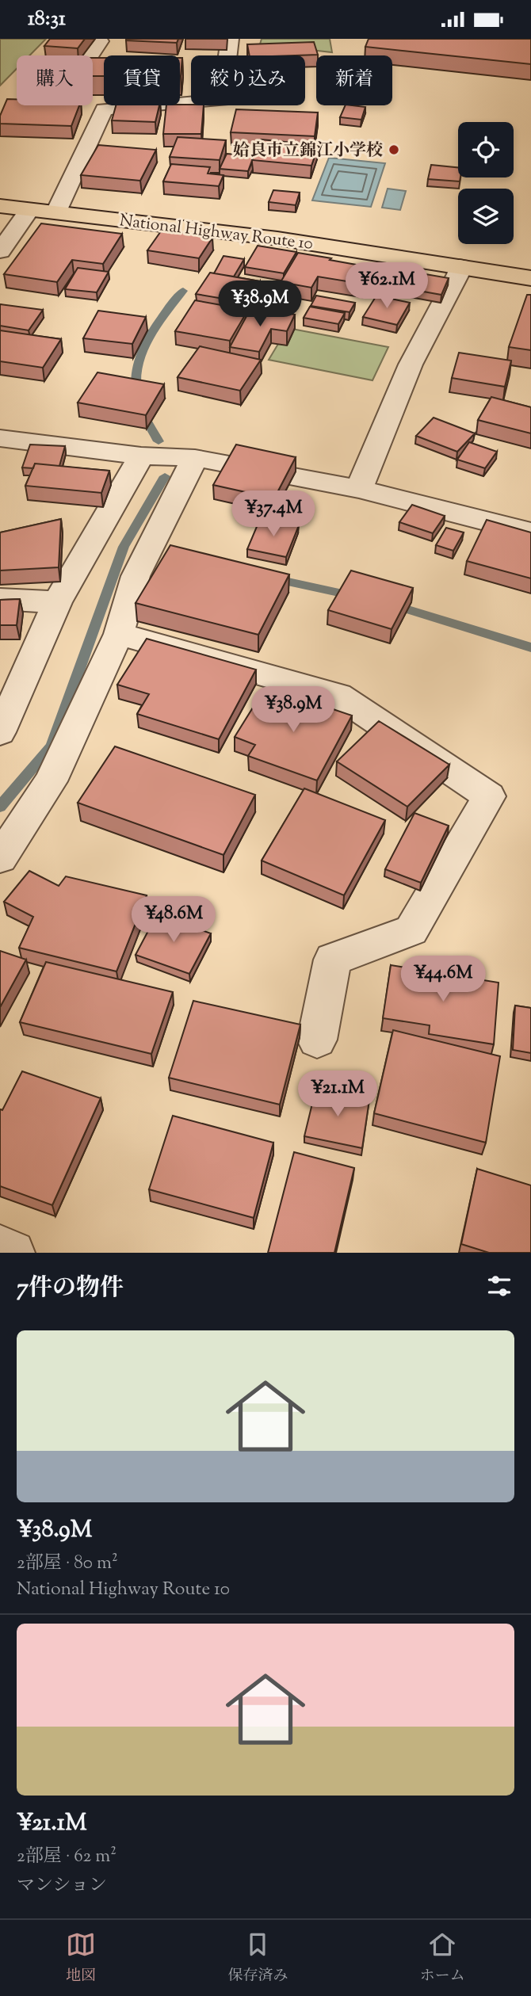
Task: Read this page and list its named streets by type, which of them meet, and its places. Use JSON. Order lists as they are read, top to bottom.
{
  "streets": {
    "highway": ["National Highway Route 10"]
  },
  "places": ["姶良市立錦江小学校"],
  "page": {
    "status": "18:31",
    "chip": [
      "購入",
      "賃貸",
      "絞り込み",
      "新着"
    ],
    "price": [
      "¥62.1M",
      "¥38.9M",
      "¥37.4M",
      "¥38.9M",
      "¥48.6M",
      "¥44.6M",
      "¥21.1M"
    ],
    "heading": "7件の物件",
    "list": [
      {
        "name": "¥38.9M",
        "note": "2部屋 · 80 m² · National Highway Route 10"
      },
      {
        "name": "¥21.1M",
        "note": "2部屋 · 62 m² · マンション"
      }
    ],
    "tabs": ["地図", "保存済み", "ホーム"]
  }
}
